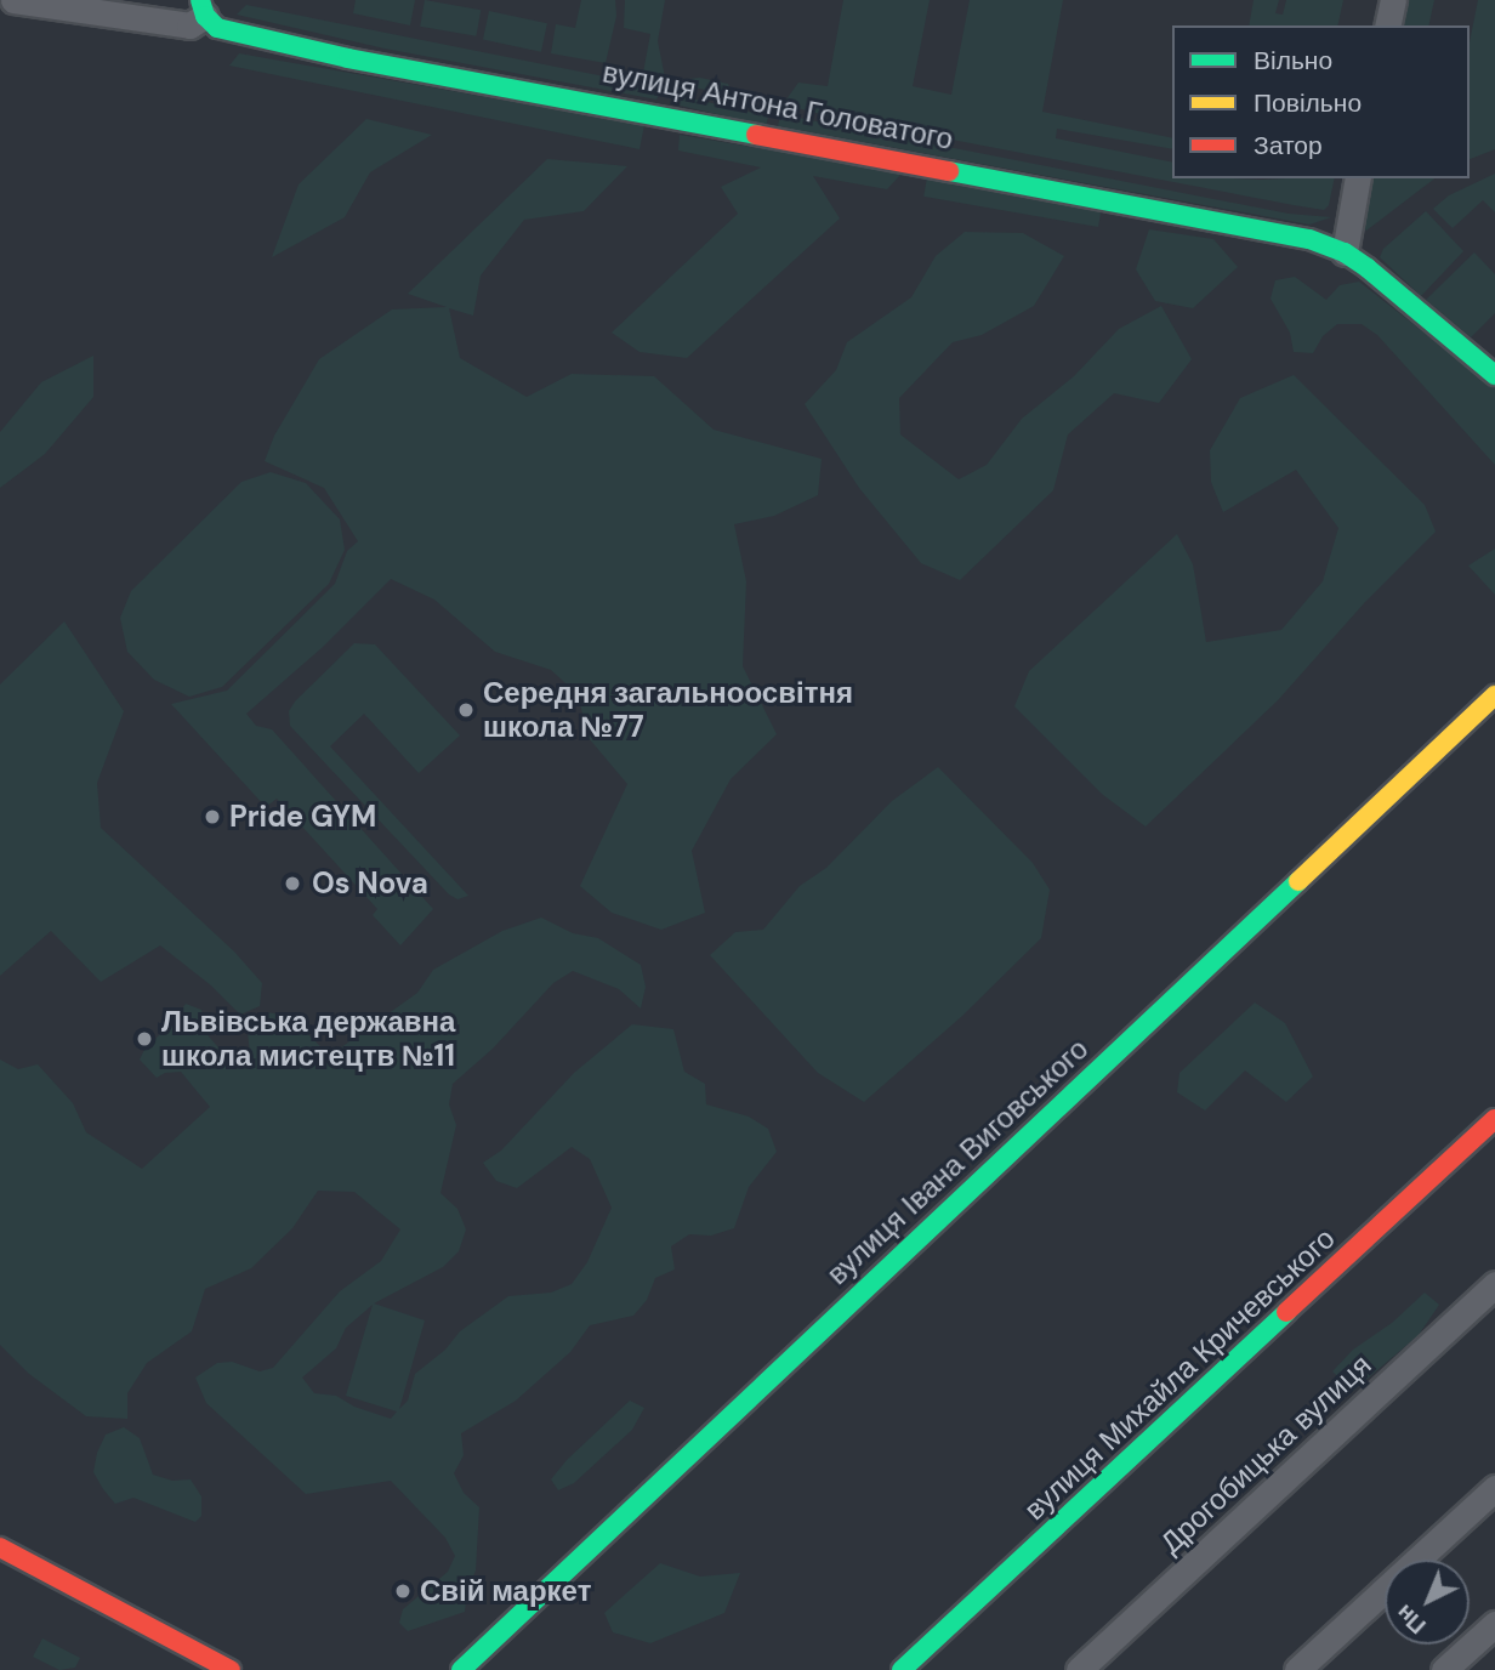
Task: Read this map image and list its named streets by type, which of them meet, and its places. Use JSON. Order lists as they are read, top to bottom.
{
  "streets": {
    "street": [
      "вулиця Антона Головатого",
      "вулиця Івана Виговського",
      "вулиця Михайла Кричевського",
      "Дрогобицька вулиця"
    ]
  },
  "places": [
    "Середня загальноосвітня школа №77",
    "Pride GYM",
    "Os Nova",
    "Львівська державна школа мистецтв №11",
    "Свій маркет"
  ],
  "legend": ["Вільно", "Повільно", "Затор"],
  "north": "bottom left"
}
